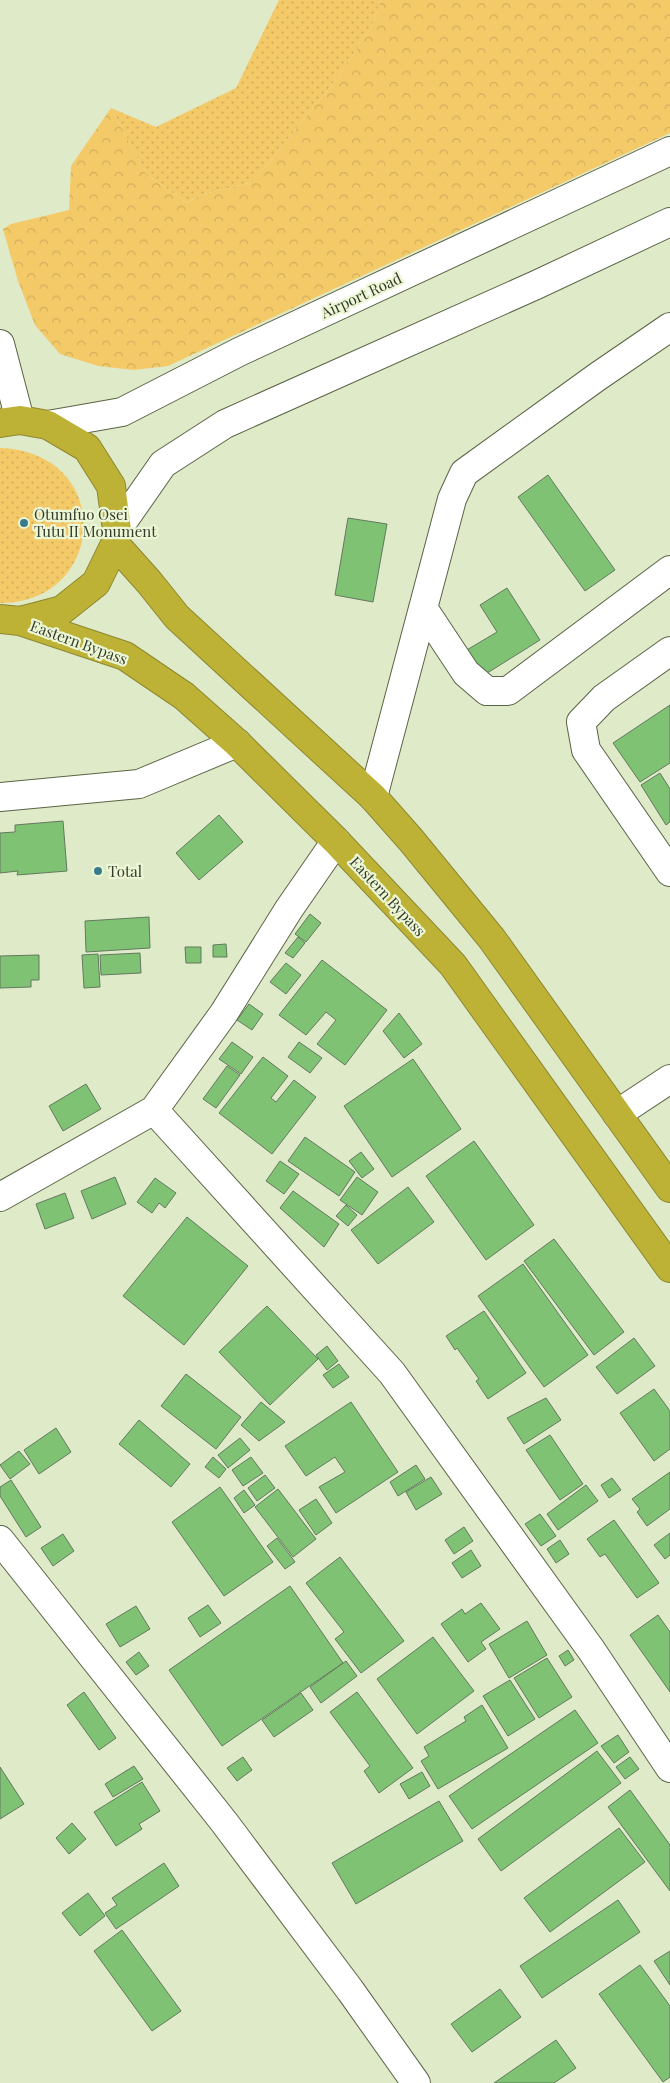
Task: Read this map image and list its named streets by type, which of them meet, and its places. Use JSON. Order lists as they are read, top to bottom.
{
  "streets": {
    "highway": ["Eastern Bypass"],
    "street": ["Airport Road"]
  },
  "places": ["Otumfuo Osei Tutu II Monument", "Total"]
}
